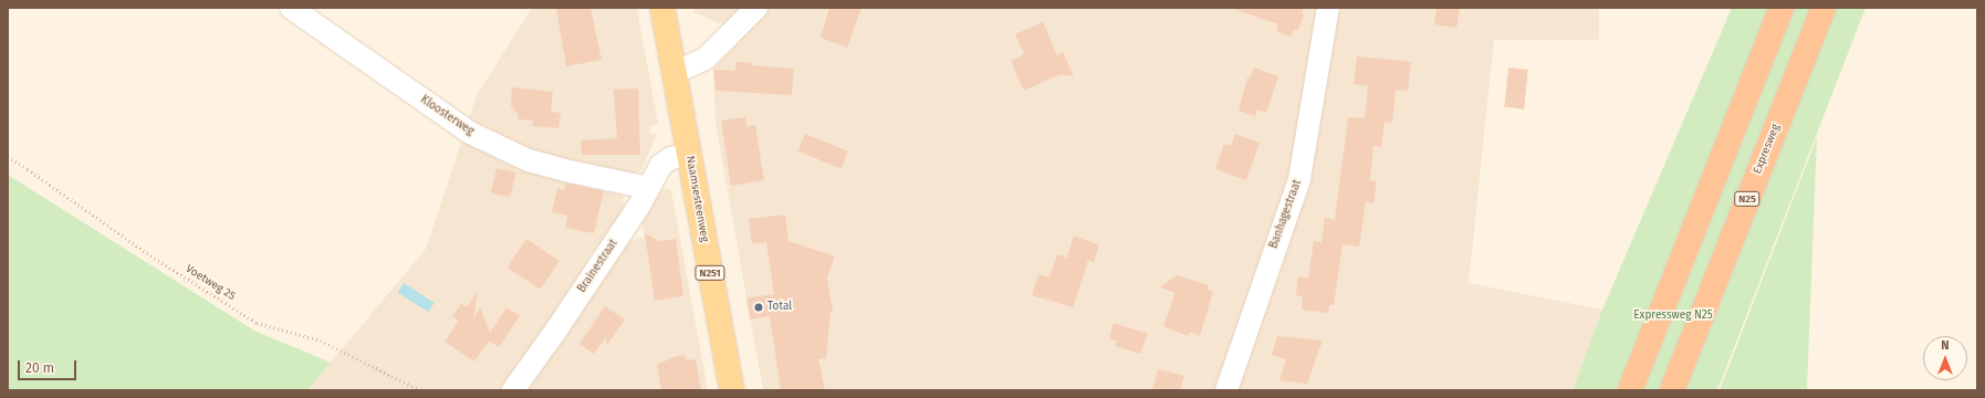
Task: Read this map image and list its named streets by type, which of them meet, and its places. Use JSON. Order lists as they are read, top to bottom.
{
  "streets": {
    "highway": ["Expresweg", "N25"],
    "main road": ["Naamsesteenweg", "N251"],
    "street": ["Kloosterweg", "Banhagestraat", "Brainestraat"],
    "path": ["Voetweg 25"]
  },
  "crossings": [
    ["Kloosterweg", "Brainestraat"],
    ["Naamsesteenweg", "Brainestraat"]
  ],
  "parks": ["Expressweg N25"],
  "places": ["Total"],
  "scale_bar": "20 m",
  "north": "top"
}
